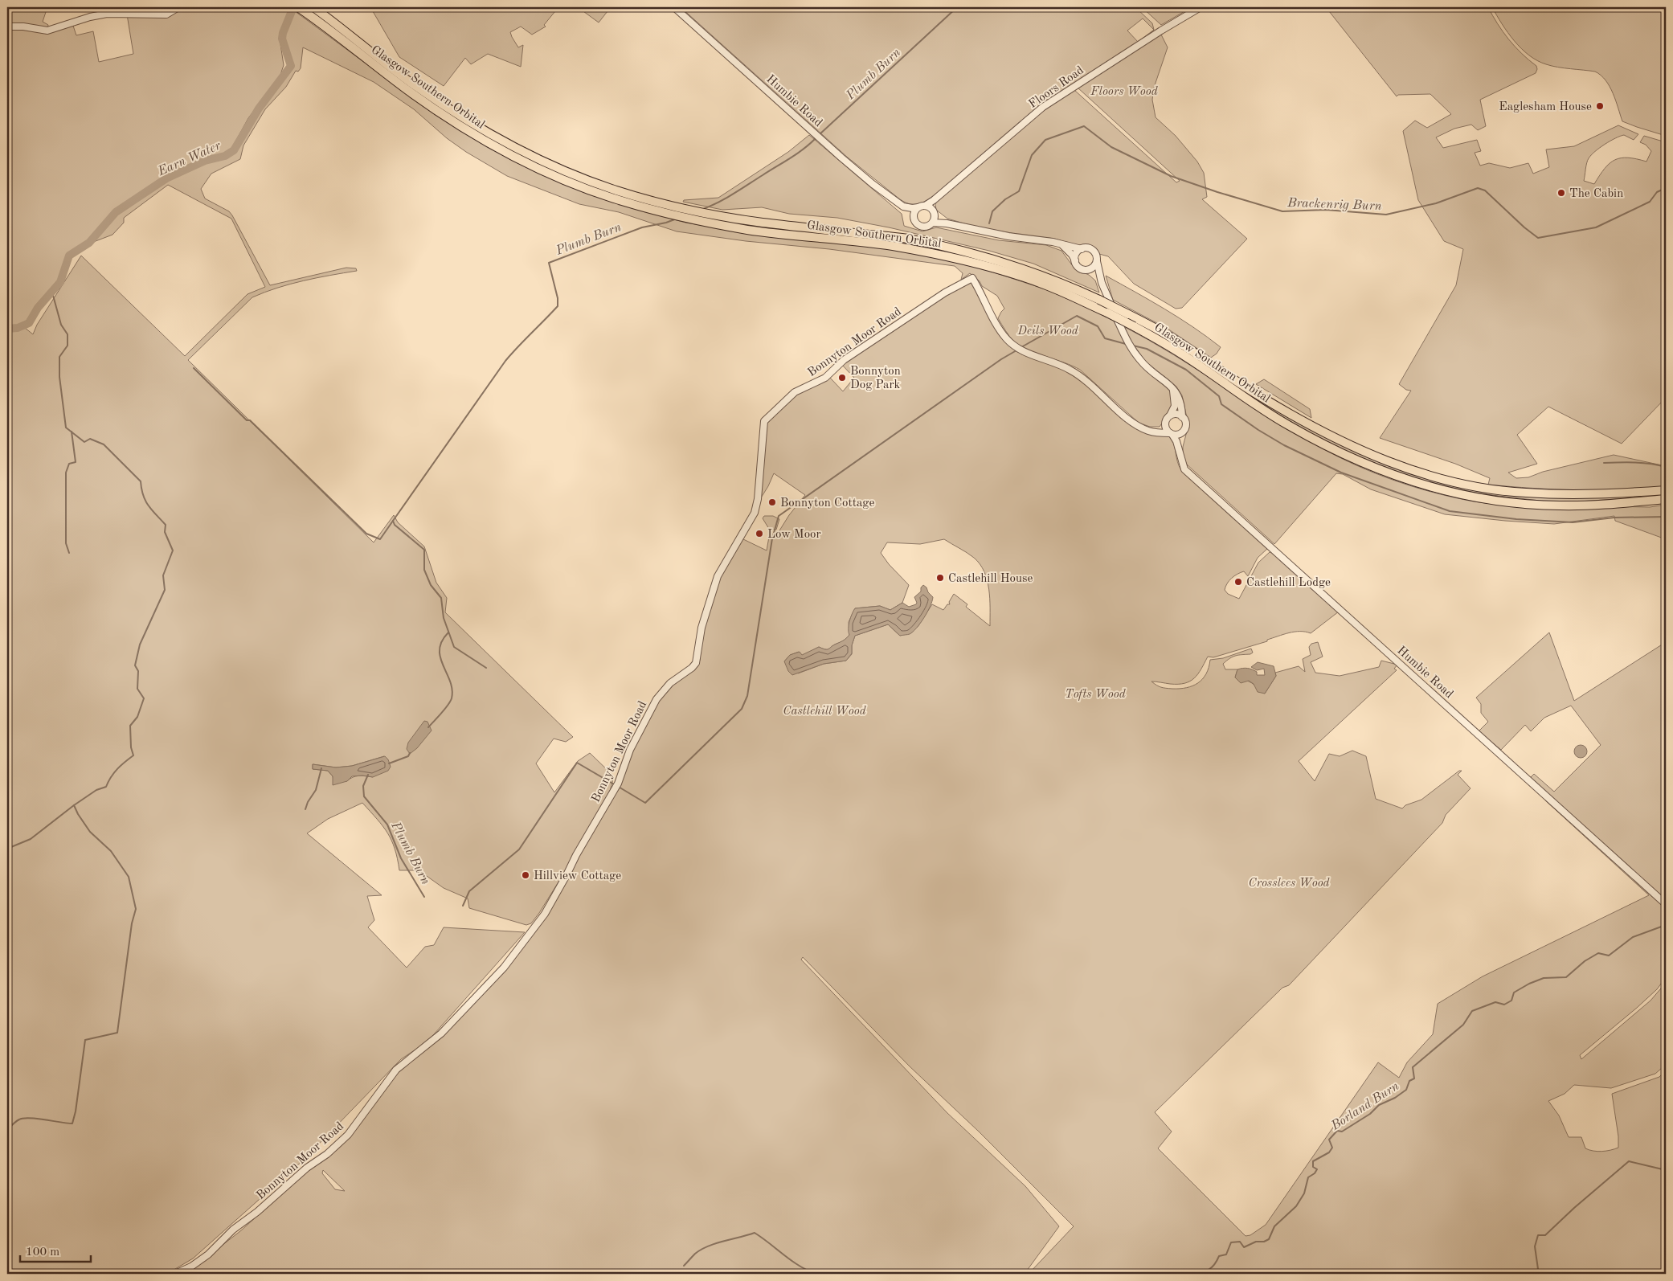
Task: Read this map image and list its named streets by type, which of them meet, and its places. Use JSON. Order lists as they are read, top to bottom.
{
  "streets": {
    "highway": ["Glasgow Southern Orbital"],
    "street": ["Floors Road", "Humbie Road", "Bonnyton Moor Road"]
  },
  "crossings": [
    ["Floors Road", "Humbie Road"]
  ],
  "water": [
    "Plumb Burn",
    "Earn Water",
    "Brackenrig Burn",
    "Borland Burn"
  ],
  "parks": [
    "Floors Wood",
    "Deils Wood",
    "Tofts Wood",
    "Castlehill Wood",
    "Crosslees Wood"
  ],
  "places": [
    "Eaglesham House",
    "The Cabin",
    "Bonnyton Dog Park",
    "Bonnyton Cottage",
    "Low Moor",
    "Castlehill House",
    "Castlehill Lodge",
    "Hillview Cottage"
  ],
  "scale_bar": "100 m"
}
